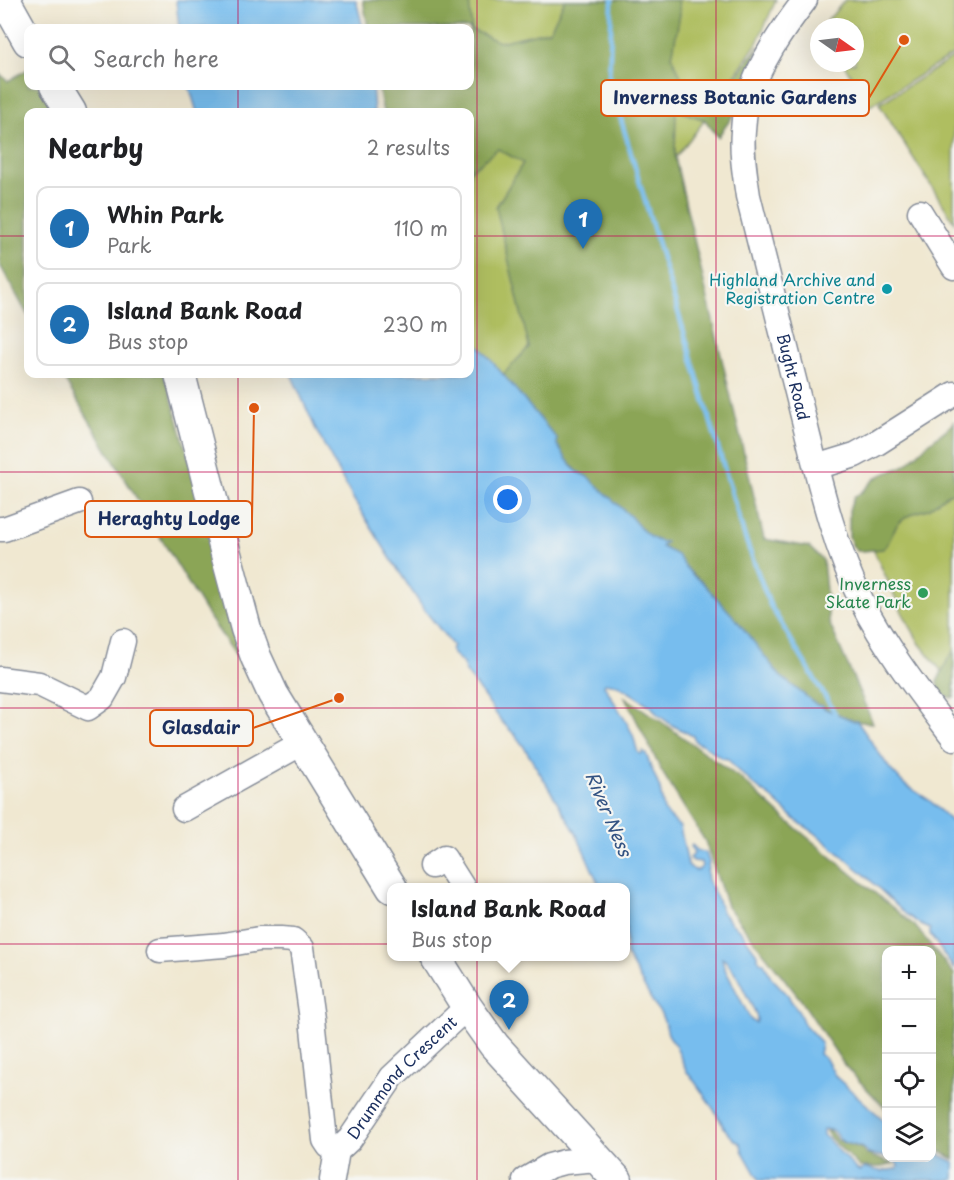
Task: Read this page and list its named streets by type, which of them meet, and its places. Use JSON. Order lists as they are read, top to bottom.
{
  "streets": {
    "street": ["Bught Road", "Drummond Crescent"]
  },
  "water": ["River Ness"],
  "places": [
    "Inverness Botanic Gardens",
    "Highland Archive and Registration Centre",
    "Heraghty Lodge",
    "Inverness Skate Park",
    "Glasdair"
  ],
  "north": "right",
  "page": {
    "search": "Search here",
    "heading": ["Nearby", "2 results"],
    "list": [
      {
        "mark": "1",
        "name": "Whin Park",
        "note": "Park",
        "value": "110 m"
      },
      {
        "mark": "2",
        "name": "Island Bank Road",
        "note": "Bus stop",
        "value": "230 m"
      }
    ],
    "pins": ["1", "2"],
    "popup": ["Island Bank Road", "Bus stop"],
    "map_buttons": ["+", "−"]
  }
}
